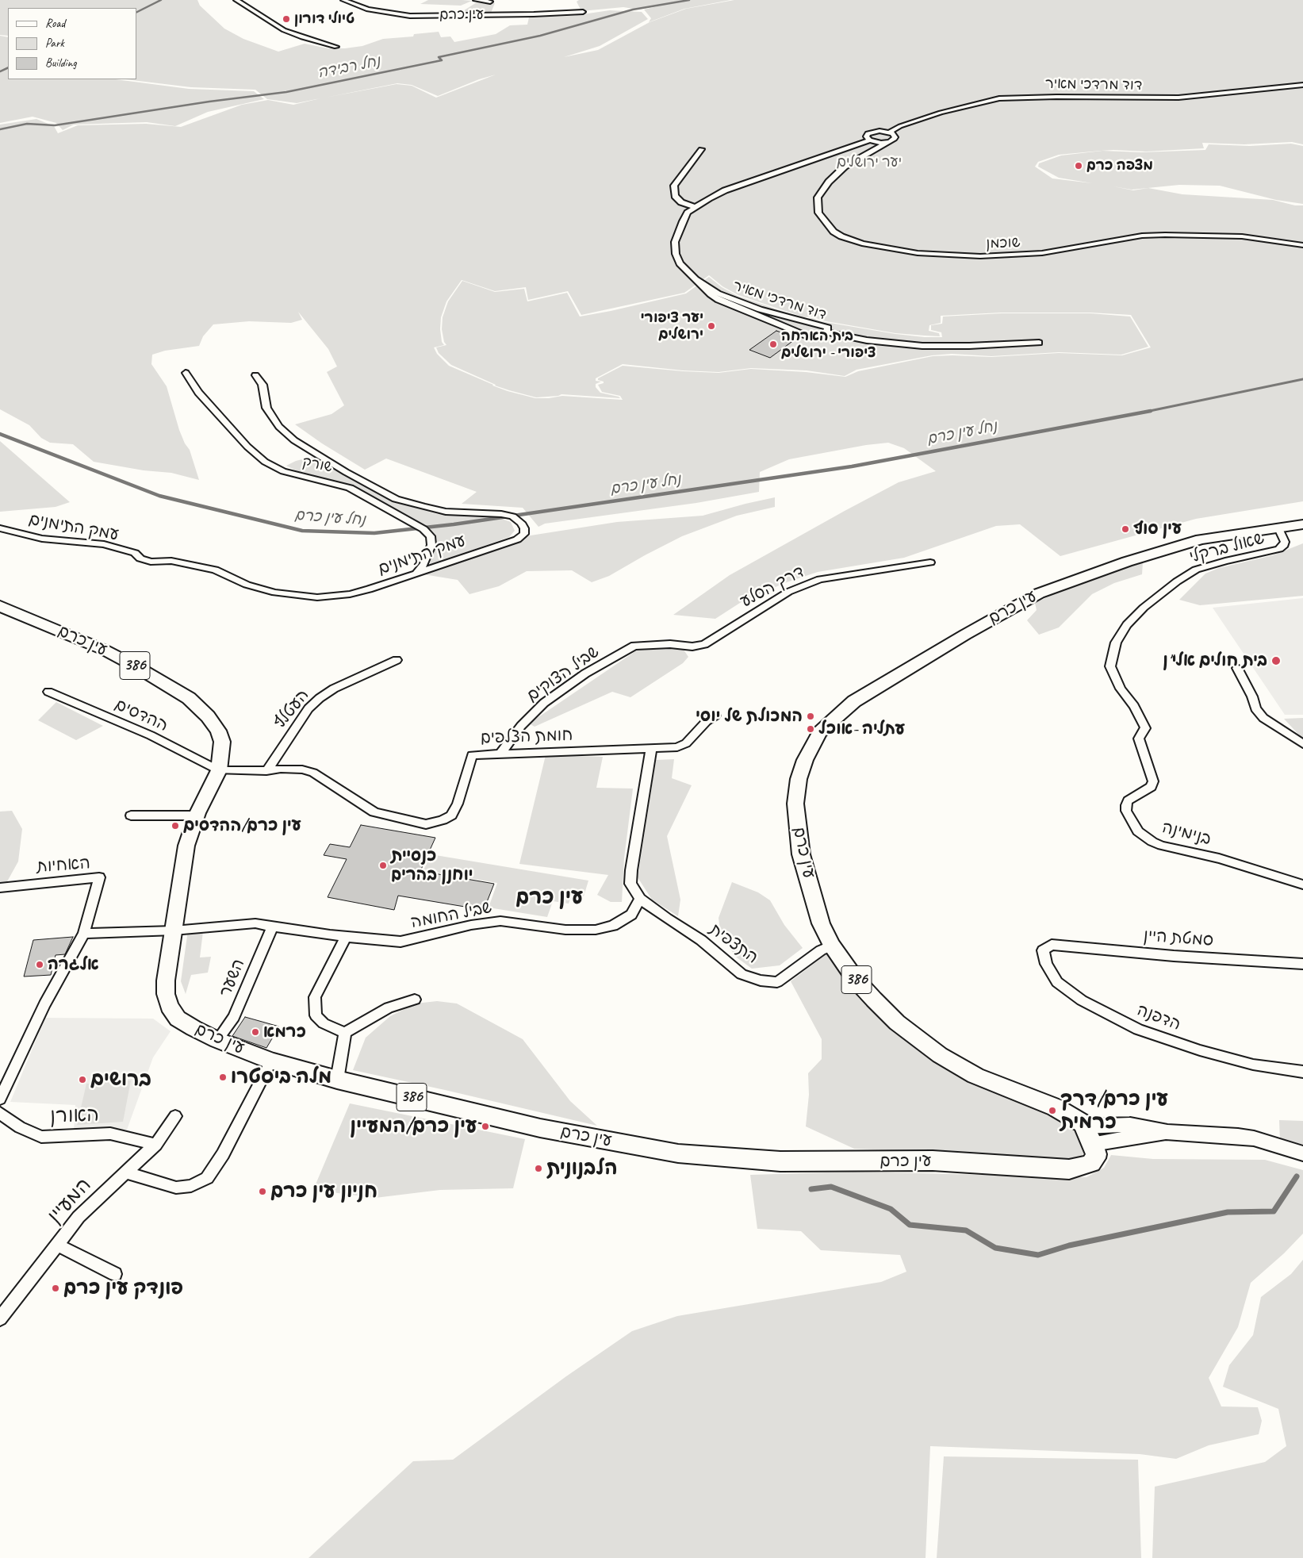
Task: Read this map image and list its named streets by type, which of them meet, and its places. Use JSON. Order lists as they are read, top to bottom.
{
  "streets": {
    "main road": ["עין כרם", "386"],
    "street": [
      "דוד מרדכי מאיר",
      "שוכמן",
      "שורק",
      "עמק התימנים",
      "שאול ברקלי",
      "דרך הסלע",
      "שביל הצוקים",
      "העטלף",
      "ההדסים",
      "חומת הצלפים",
      "בנימינה",
      "האחיות",
      "שביל החומה",
      "סמטת היין",
      "התצפית",
      "השער",
      "הדפנה",
      "האורן",
      "המעיין"
    ]
  },
  "crossings": [
    ["עין כרם", "שאול ברקלי"],
    ["עין כרם", "ההדסים"],
    ["עין כרם", "חומת הצלפים"],
    ["עין כרם", "שביל החומה"],
    ["עין כרם", "התצפית"],
    ["עין כרם", "השער"],
    ["שורק", "עמק התימנים"],
    ["שאול ברקלי", "בנימינה"],
    ["דרך הסלע", "שביל הצוקים"],
    ["שביל הצוקים", "חומת הצלפים"],
    ["העטלף", "חומת הצלפים"],
    ["ההדסים", "חומת הצלפים"],
    ["שביל החומה", "התצפית"],
    ["שביל החומה", "השער"],
    ["סמטת היין", "הדפנה"],
    ["האורן", "המעיין"]
  ],
  "districts": ["עין כרם"],
  "water": ["נחל רבידה", "נחל עין כרם"],
  "parks": ["יער ירושלים"],
  "places": [
    "טיולי דורון",
    "מצפה כרם",
    "יער ציפורי ירושלים",
    "בית הארחה ציפורי - ירושלים",
    "עין סוף",
    "בית חולים אלי\"ן",
    "המכולת של יוסי",
    "עתליה -אוכל",
    "עין כרם/ההדסים",
    "כנסיית יוחנן בהרים",
    "אלגרה",
    "כרמא",
    "מלה ביסטרו",
    "ברושים",
    "עין כרם/דרך כרמית",
    "עין כרם/המעיין",
    "הלבנונית",
    "חניון עין כרם",
    "פונדק עין כרם"
  ],
  "legend": ["Road", "Park", "Building"]
}
